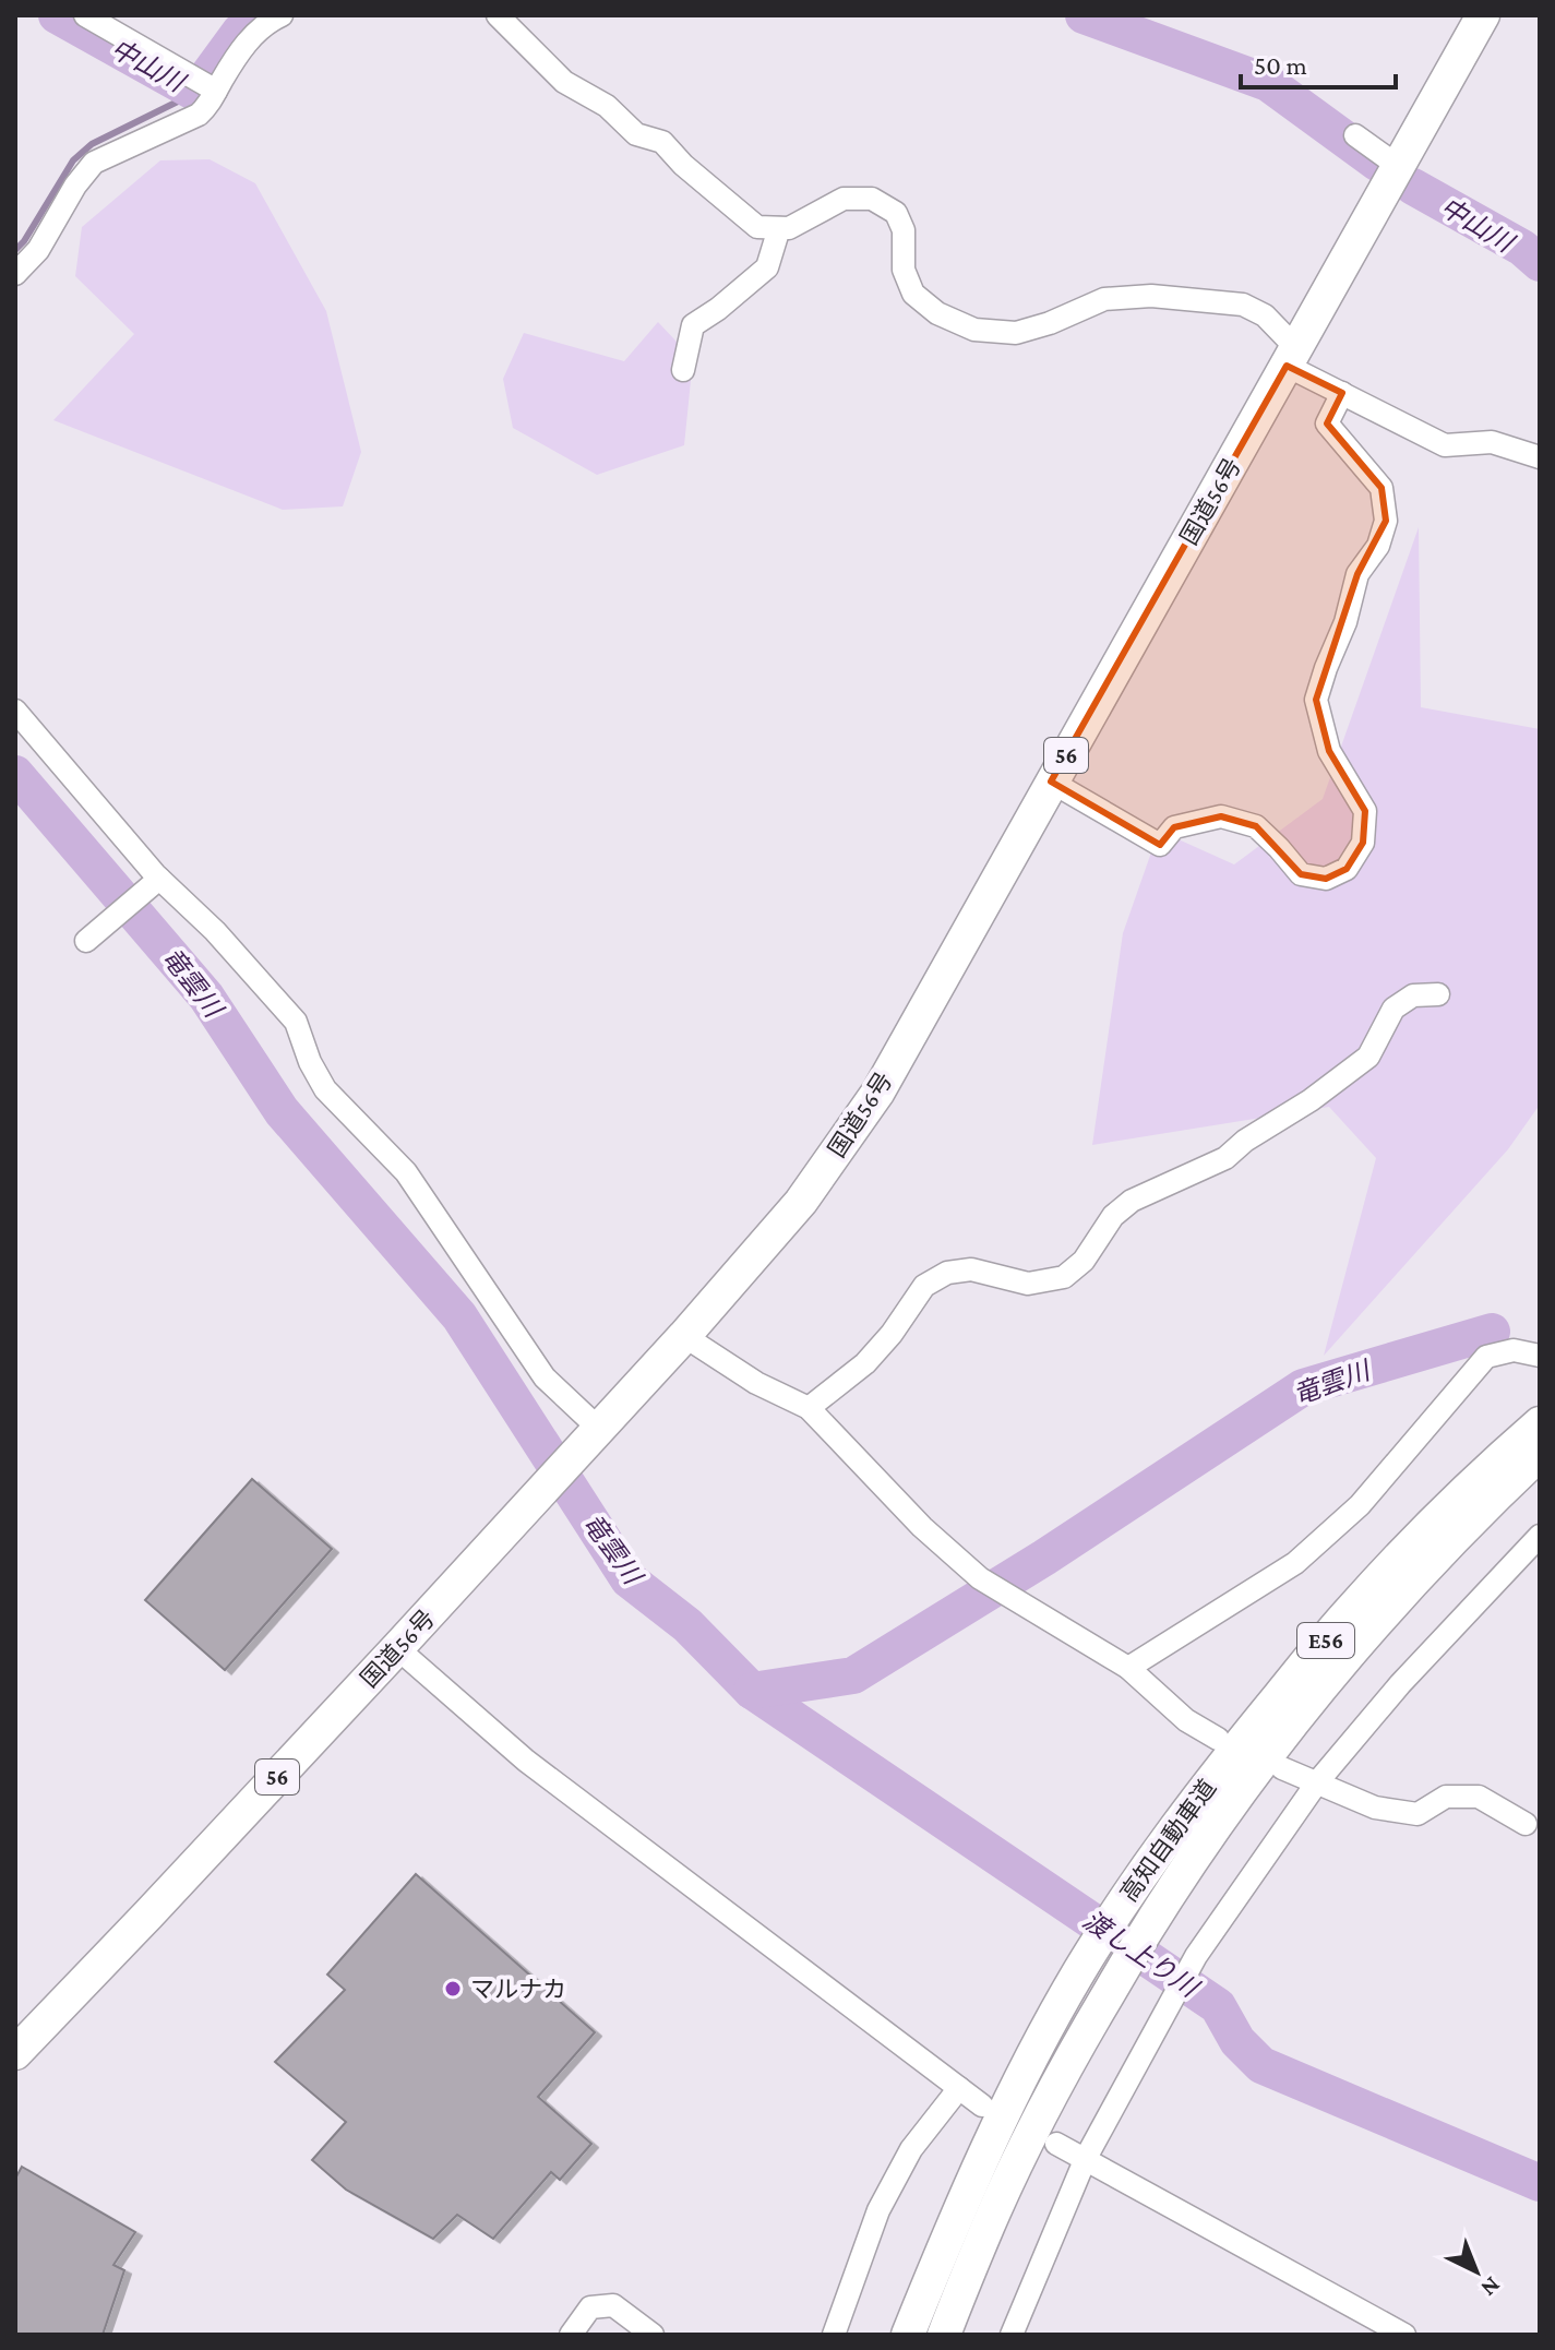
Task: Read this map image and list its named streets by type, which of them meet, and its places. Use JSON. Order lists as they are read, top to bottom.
{
  "streets": {
    "highway": [
      "国道56号",
      "56",
      "E56",
      "高知自動車道"
    ]
  },
  "water": ["中山川", "竜雲川", "渡し上り川"],
  "places": ["マルナカ"],
  "scale_bar": "50 m",
  "north": "bottom right"
}
